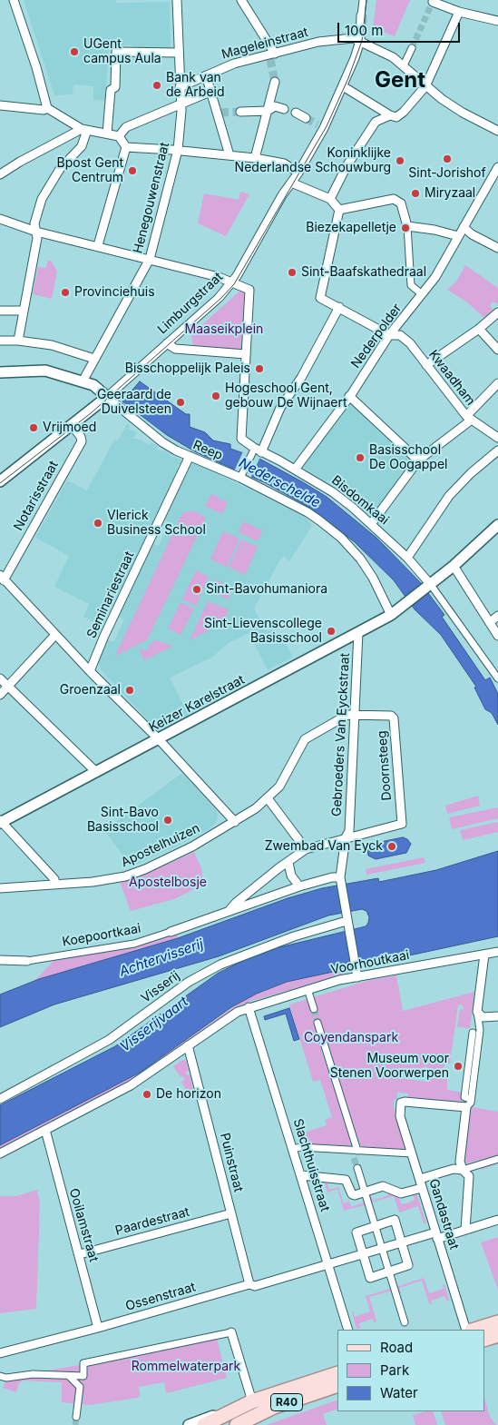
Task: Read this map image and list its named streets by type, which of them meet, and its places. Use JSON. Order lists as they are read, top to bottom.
{
  "streets": {
    "main road": ["R40"],
    "street": [
      "Mageleinstraat",
      "Henegouwenstraat",
      "Limburgstraat",
      "Nederpolder",
      "Kwaadham",
      "Reep",
      "Notarisstraat",
      "Bisdomkaai",
      "Seminariestraat",
      "Keizer Karelstraat",
      "Gebroeders Van Eyckstraat",
      "Doornsteeg",
      "Apostelhuizen",
      "Koepoortkaai",
      "Voorhoutkaai",
      "Visserij",
      "Puinstraat",
      "Slachthuisstraat",
      "Gandastraat",
      "Paardestraat",
      "Ooilamstraat",
      "Ossenstraat"
    ]
  },
  "crossings": [
    ["Mageleinstraat", "Henegouwenstraat"],
    ["Mageleinstraat", "Limburgstraat"],
    ["Limburgstraat", "Reep"],
    ["Nederpolder", "Kwaadham"],
    ["Nederpolder", "Bisdomkaai"],
    ["Reep", "Seminariestraat"],
    ["Reep", "Keizer Karelstraat"],
    ["Bisdomkaai", "Keizer Karelstraat"],
    ["Keizer Karelstraat", "Gebroeders Van Eyckstraat"],
    ["Gebroeders Van Eyckstraat", "Doornsteeg"],
    ["Gebroeders Van Eyckstraat", "Apostelhuizen"],
    ["Gebroeders Van Eyckstraat", "Koepoortkaai"],
    ["Gebroeders Van Eyckstraat", "Visserij"],
    ["Doornsteeg", "Apostelhuizen"],
    ["Voorhoutkaai", "Puinstraat"],
    ["Voorhoutkaai", "Slachthuisstraat"],
    ["Voorhoutkaai", "Ooilamstraat"],
    ["Puinstraat", "Paardestraat"],
    ["Puinstraat", "Ossenstraat"],
    ["Slachthuisstraat", "Ossenstraat"],
    ["Gandastraat", "Ossenstraat"],
    ["Paardestraat", "Ooilamstraat"],
    ["Ooilamstraat", "Ossenstraat"]
  ],
  "districts": ["Gent"],
  "water": ["Nederschelde", "Achtervisserij", "Visserijvaart"],
  "parks": [
    "Maaseikplein",
    "Apostelbosje",
    "Coyendanspark",
    "Rommelwaterpark"
  ],
  "places": [
    "UGent campus Aula",
    "Bank van de Arbeid",
    "Sint-Jorishof",
    "Koninklijke Nederlandse Schouwburg",
    "Bpost Gent Centrum",
    "Miryzaal",
    "Biezekapelletje",
    "Sint-Baafskathedraal",
    "Provinciehuis",
    "Bisschoppelijk Paleis",
    "Hogeschool Gent, gebouw De Wijnaert",
    "Geeraard de Duivelsteen",
    "Vrijmoed",
    "Basisschool De Oogappel",
    "Vlerick Business School",
    "Sint-Bavohumaniora",
    "Sint-Lievenscollege Basisschool",
    "Groenzaal",
    "Sint-Bavo Basisschool",
    "Zwembad Van Eyck",
    "Museum voor Stenen Voorwerpen",
    "De horizon"
  ],
  "legend": ["Road", "Park", "Water"],
  "scale_bar": "100 m"
}
